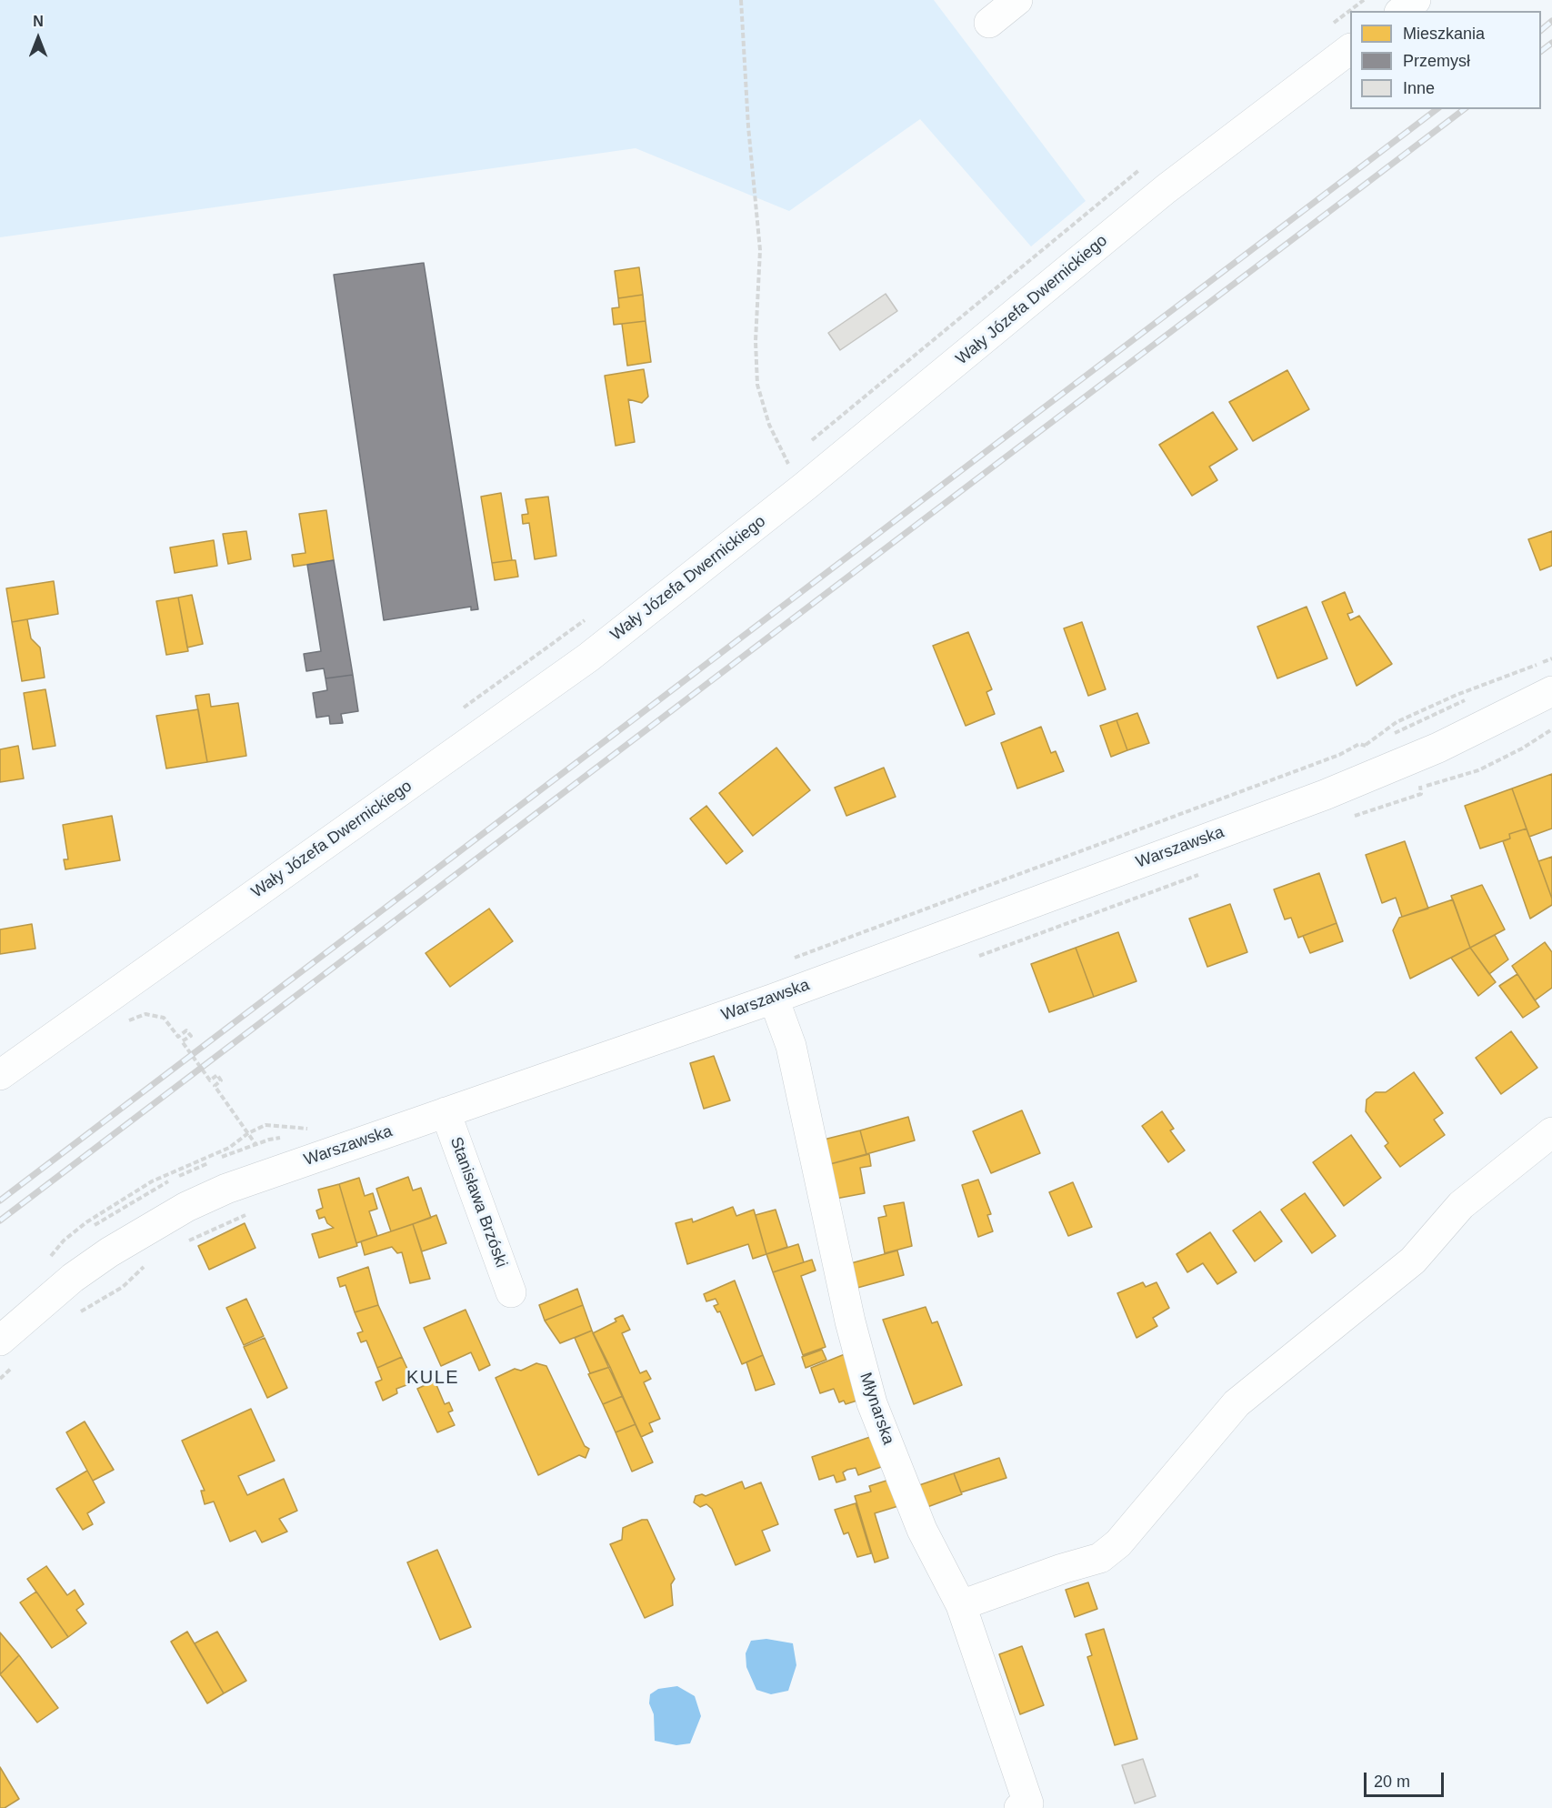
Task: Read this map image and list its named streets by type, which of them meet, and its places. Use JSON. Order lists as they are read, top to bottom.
{
  "streets": {
    "street": [
      "Wały Józefa Dwernickiego",
      "Warszawska",
      "Stanisława Brzóski",
      "Młynarska"
    ]
  },
  "crossings": [
    ["Warszawska", "Stanisława Brzóski"],
    ["Warszawska", "Młynarska"]
  ],
  "districts": ["KULE"],
  "legend": ["Mieszkania", "Przemysł", "Inne"],
  "scale_bar": "20 m",
  "north": "top"
}
